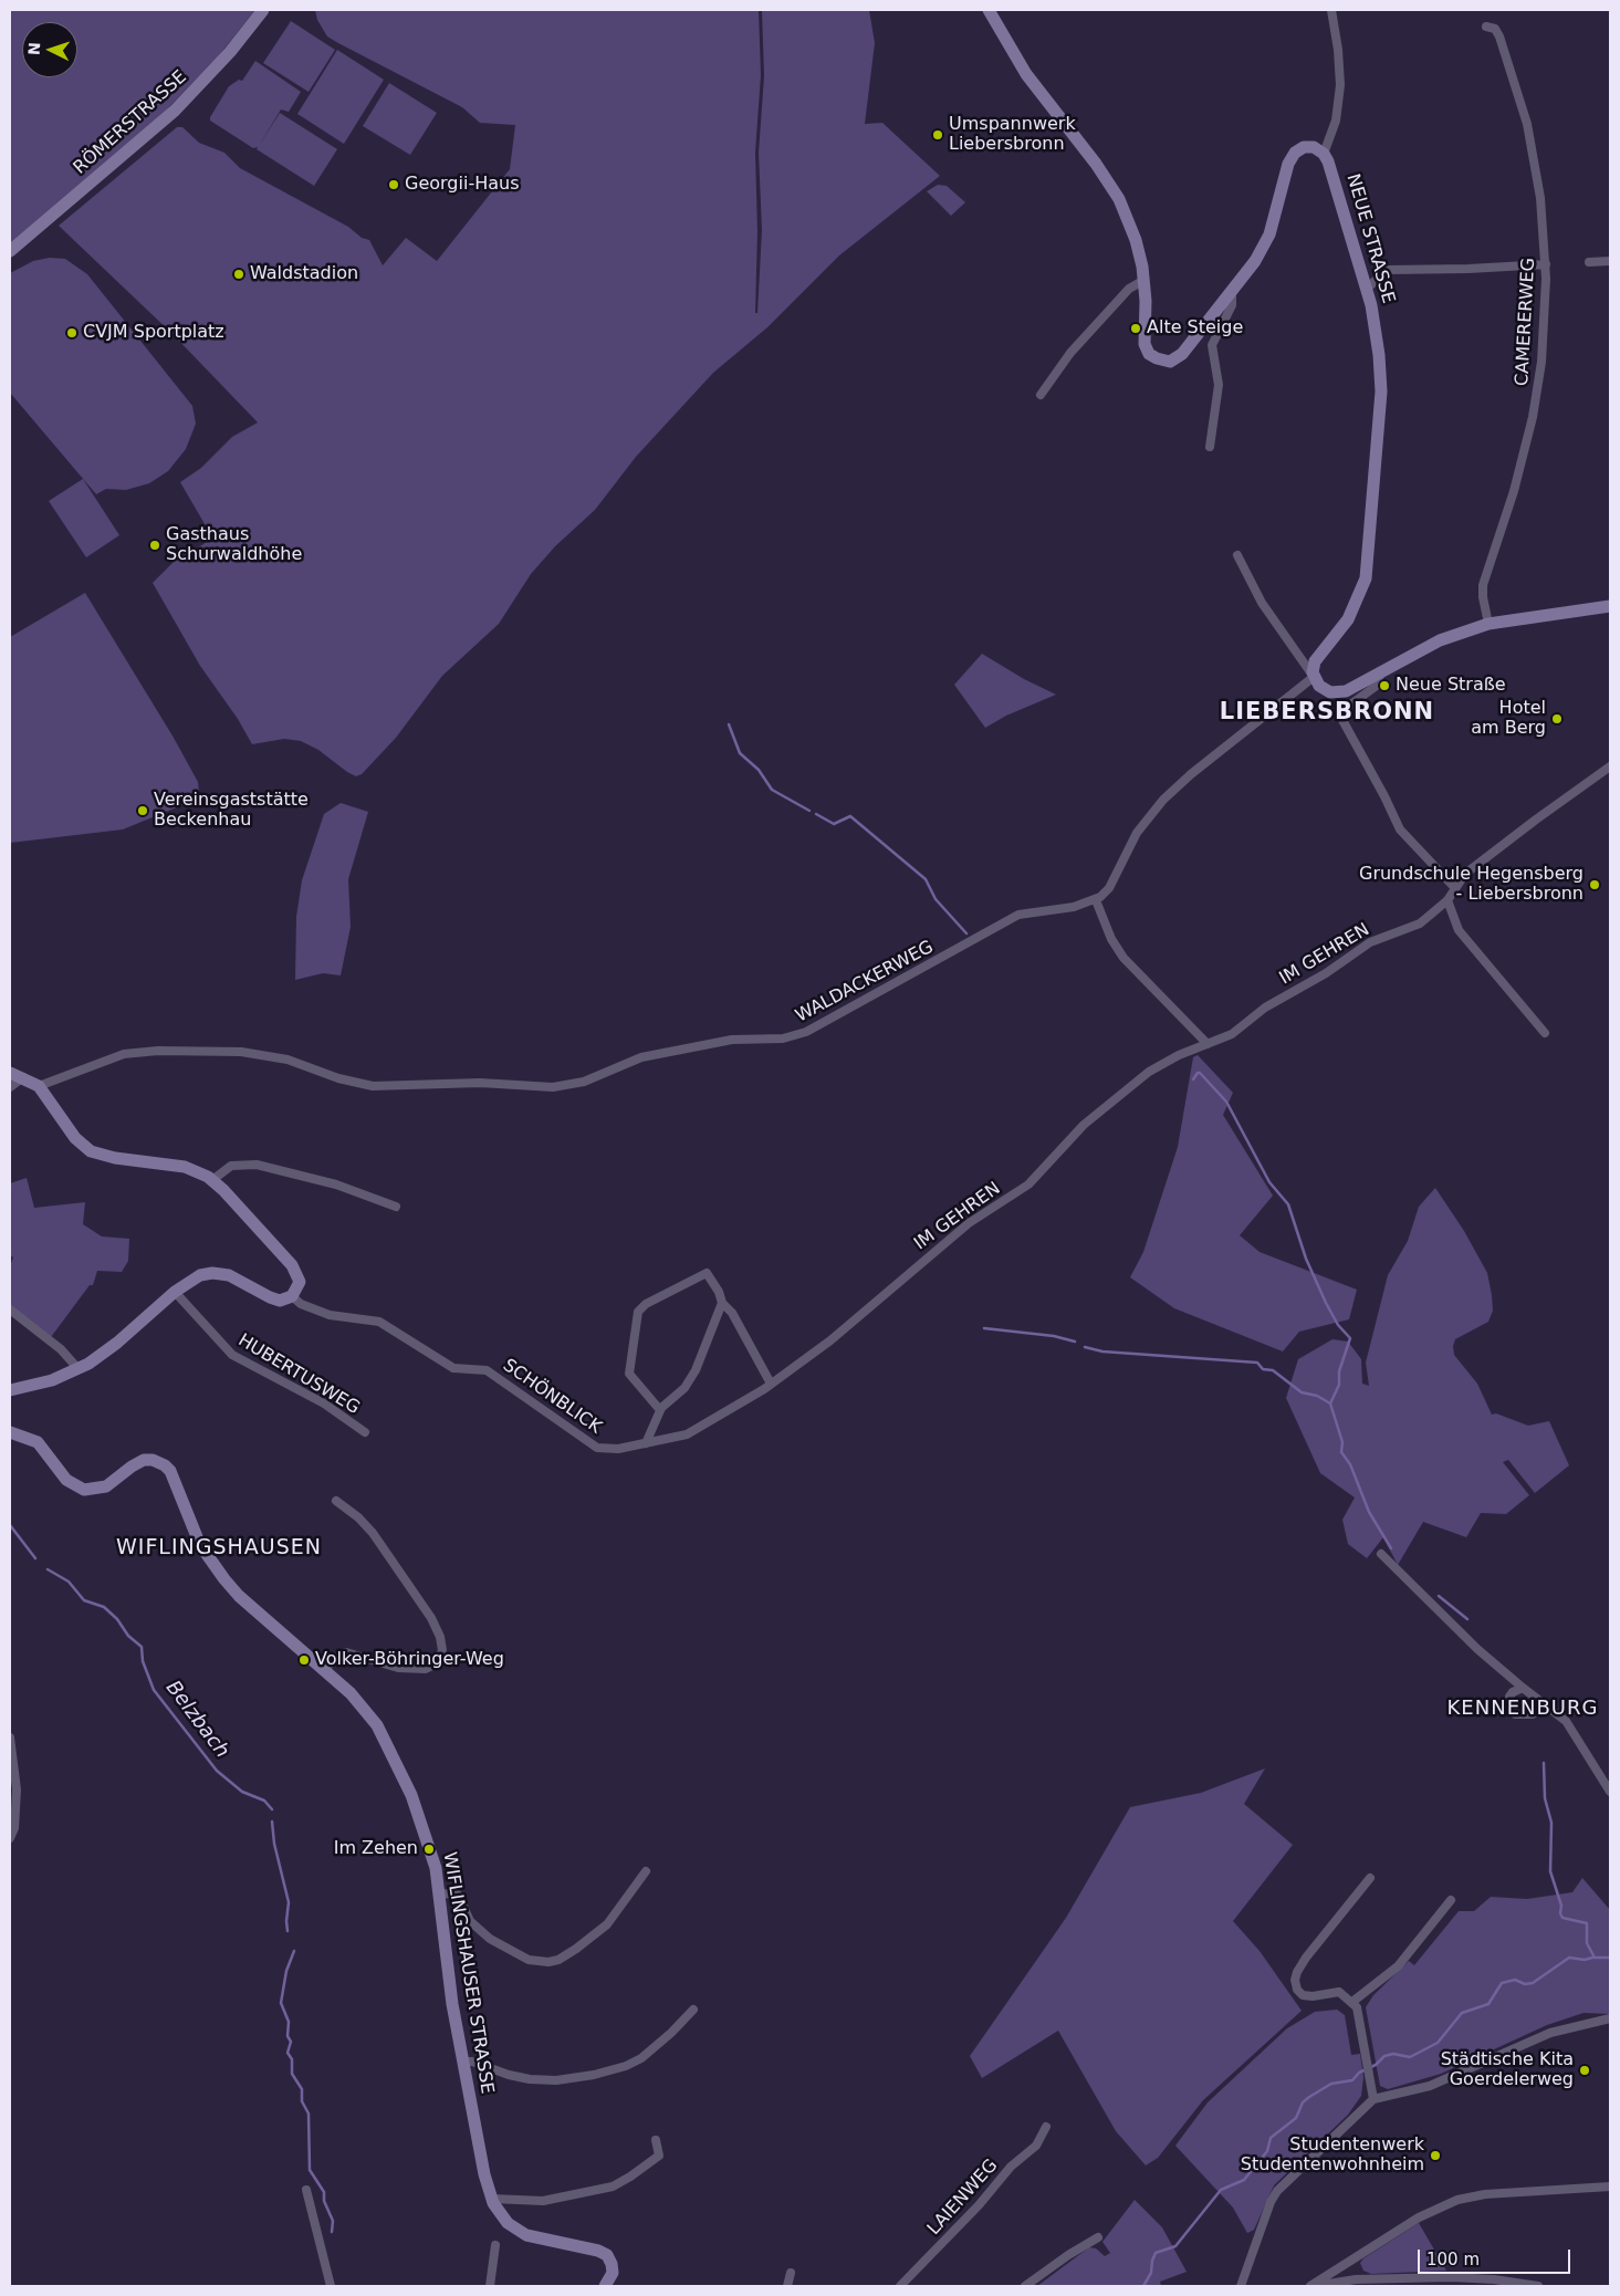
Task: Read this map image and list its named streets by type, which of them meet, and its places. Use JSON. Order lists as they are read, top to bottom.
{
  "streets": {
    "street": [
      "RÖMERSTRASSE",
      "NEUE STRASSE",
      "CAMERERWEG",
      "IM GEHREN",
      "WALDACKERWEG",
      "HUBERTUSWEG",
      "SCHÖNBLICK",
      "WIFLINGSHAUSER STRASSE",
      "LAIENWEG"
    ]
  },
  "crossings": [
    ["IM GEHREN", "SCHÖNBLICK"]
  ],
  "districts": ["LIEBERSBRONN", "WIFLINGSHAUSEN", "KENNENBURG"],
  "water": ["Belzbach"],
  "places": [
    "Umspannwerk Liebersbronn",
    "Georgii-Haus",
    "Waldstadion",
    "Alte Steige",
    "CVJM Sportplatz",
    "Gasthaus Schurwaldhöhe",
    "Neue Straße",
    "Hotel am Berg",
    "Vereinsgaststätte Beckenhau",
    "Grundschule Hegensberg - Liebersbronn",
    "Volker-Böhringer-Weg",
    "Im Zehen",
    "Städtische Kita Goerdelerweg",
    "Studentenwerk Studentenwohnheim"
  ],
  "scale_bar": "100 m",
  "north": "left"
}
